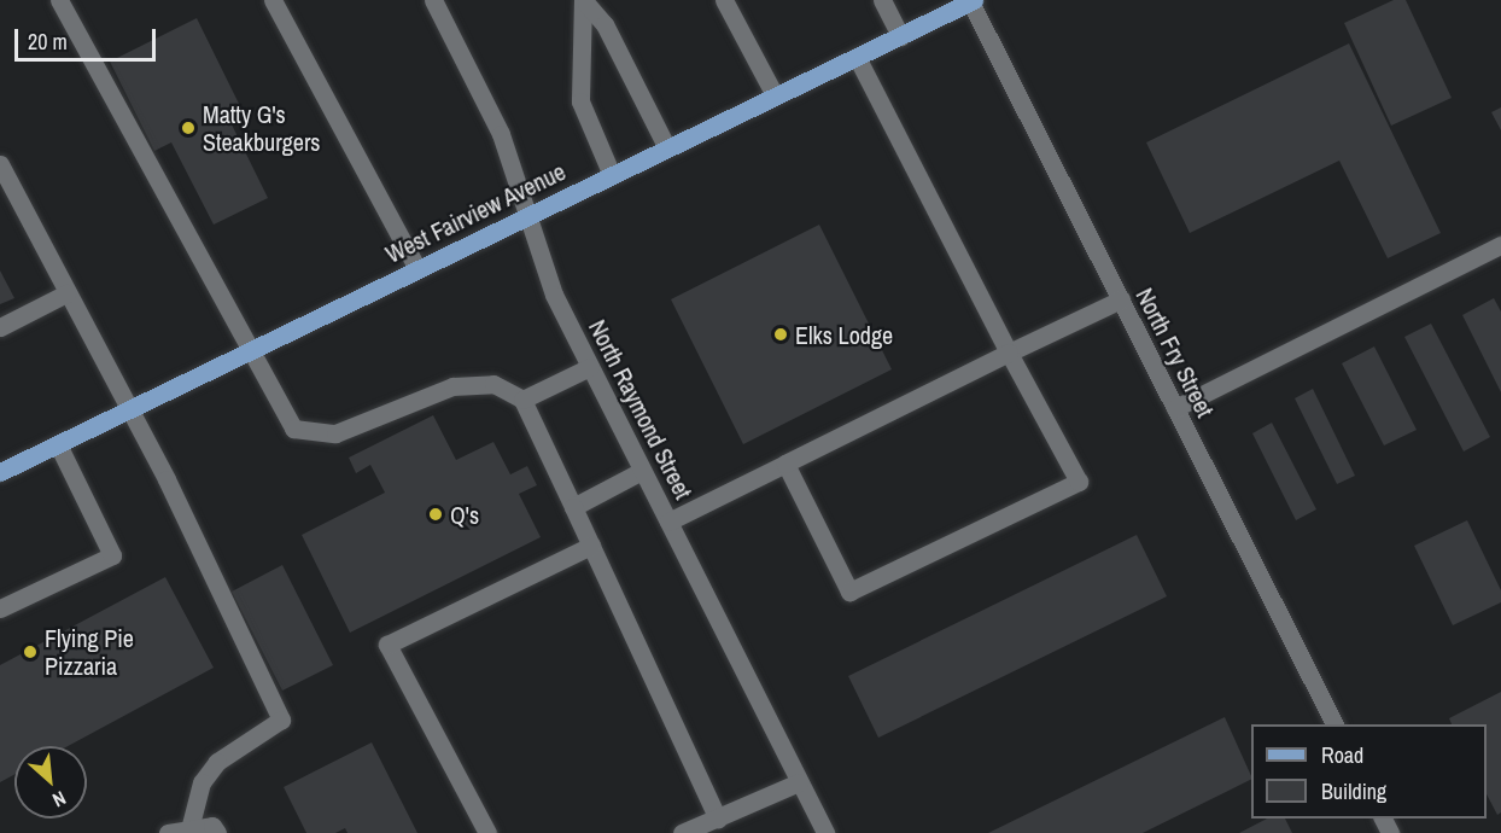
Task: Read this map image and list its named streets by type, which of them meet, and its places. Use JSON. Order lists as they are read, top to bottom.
{
  "streets": {
    "main road": ["West Fairview Avenue"],
    "street": ["North Fry Street", "North Raymond Street"]
  },
  "crossings": [
    ["West Fairview Avenue", "North Fry Street"],
    ["West Fairview Avenue", "North Raymond Street"]
  ],
  "places": [
    "Matty G's Steakburgers",
    "Elks Lodge",
    "Q's",
    "Flying Pie Pizzaria"
  ],
  "legend": ["Road", "Building"],
  "scale_bar": "20 m",
  "north": "bottom right"
}
